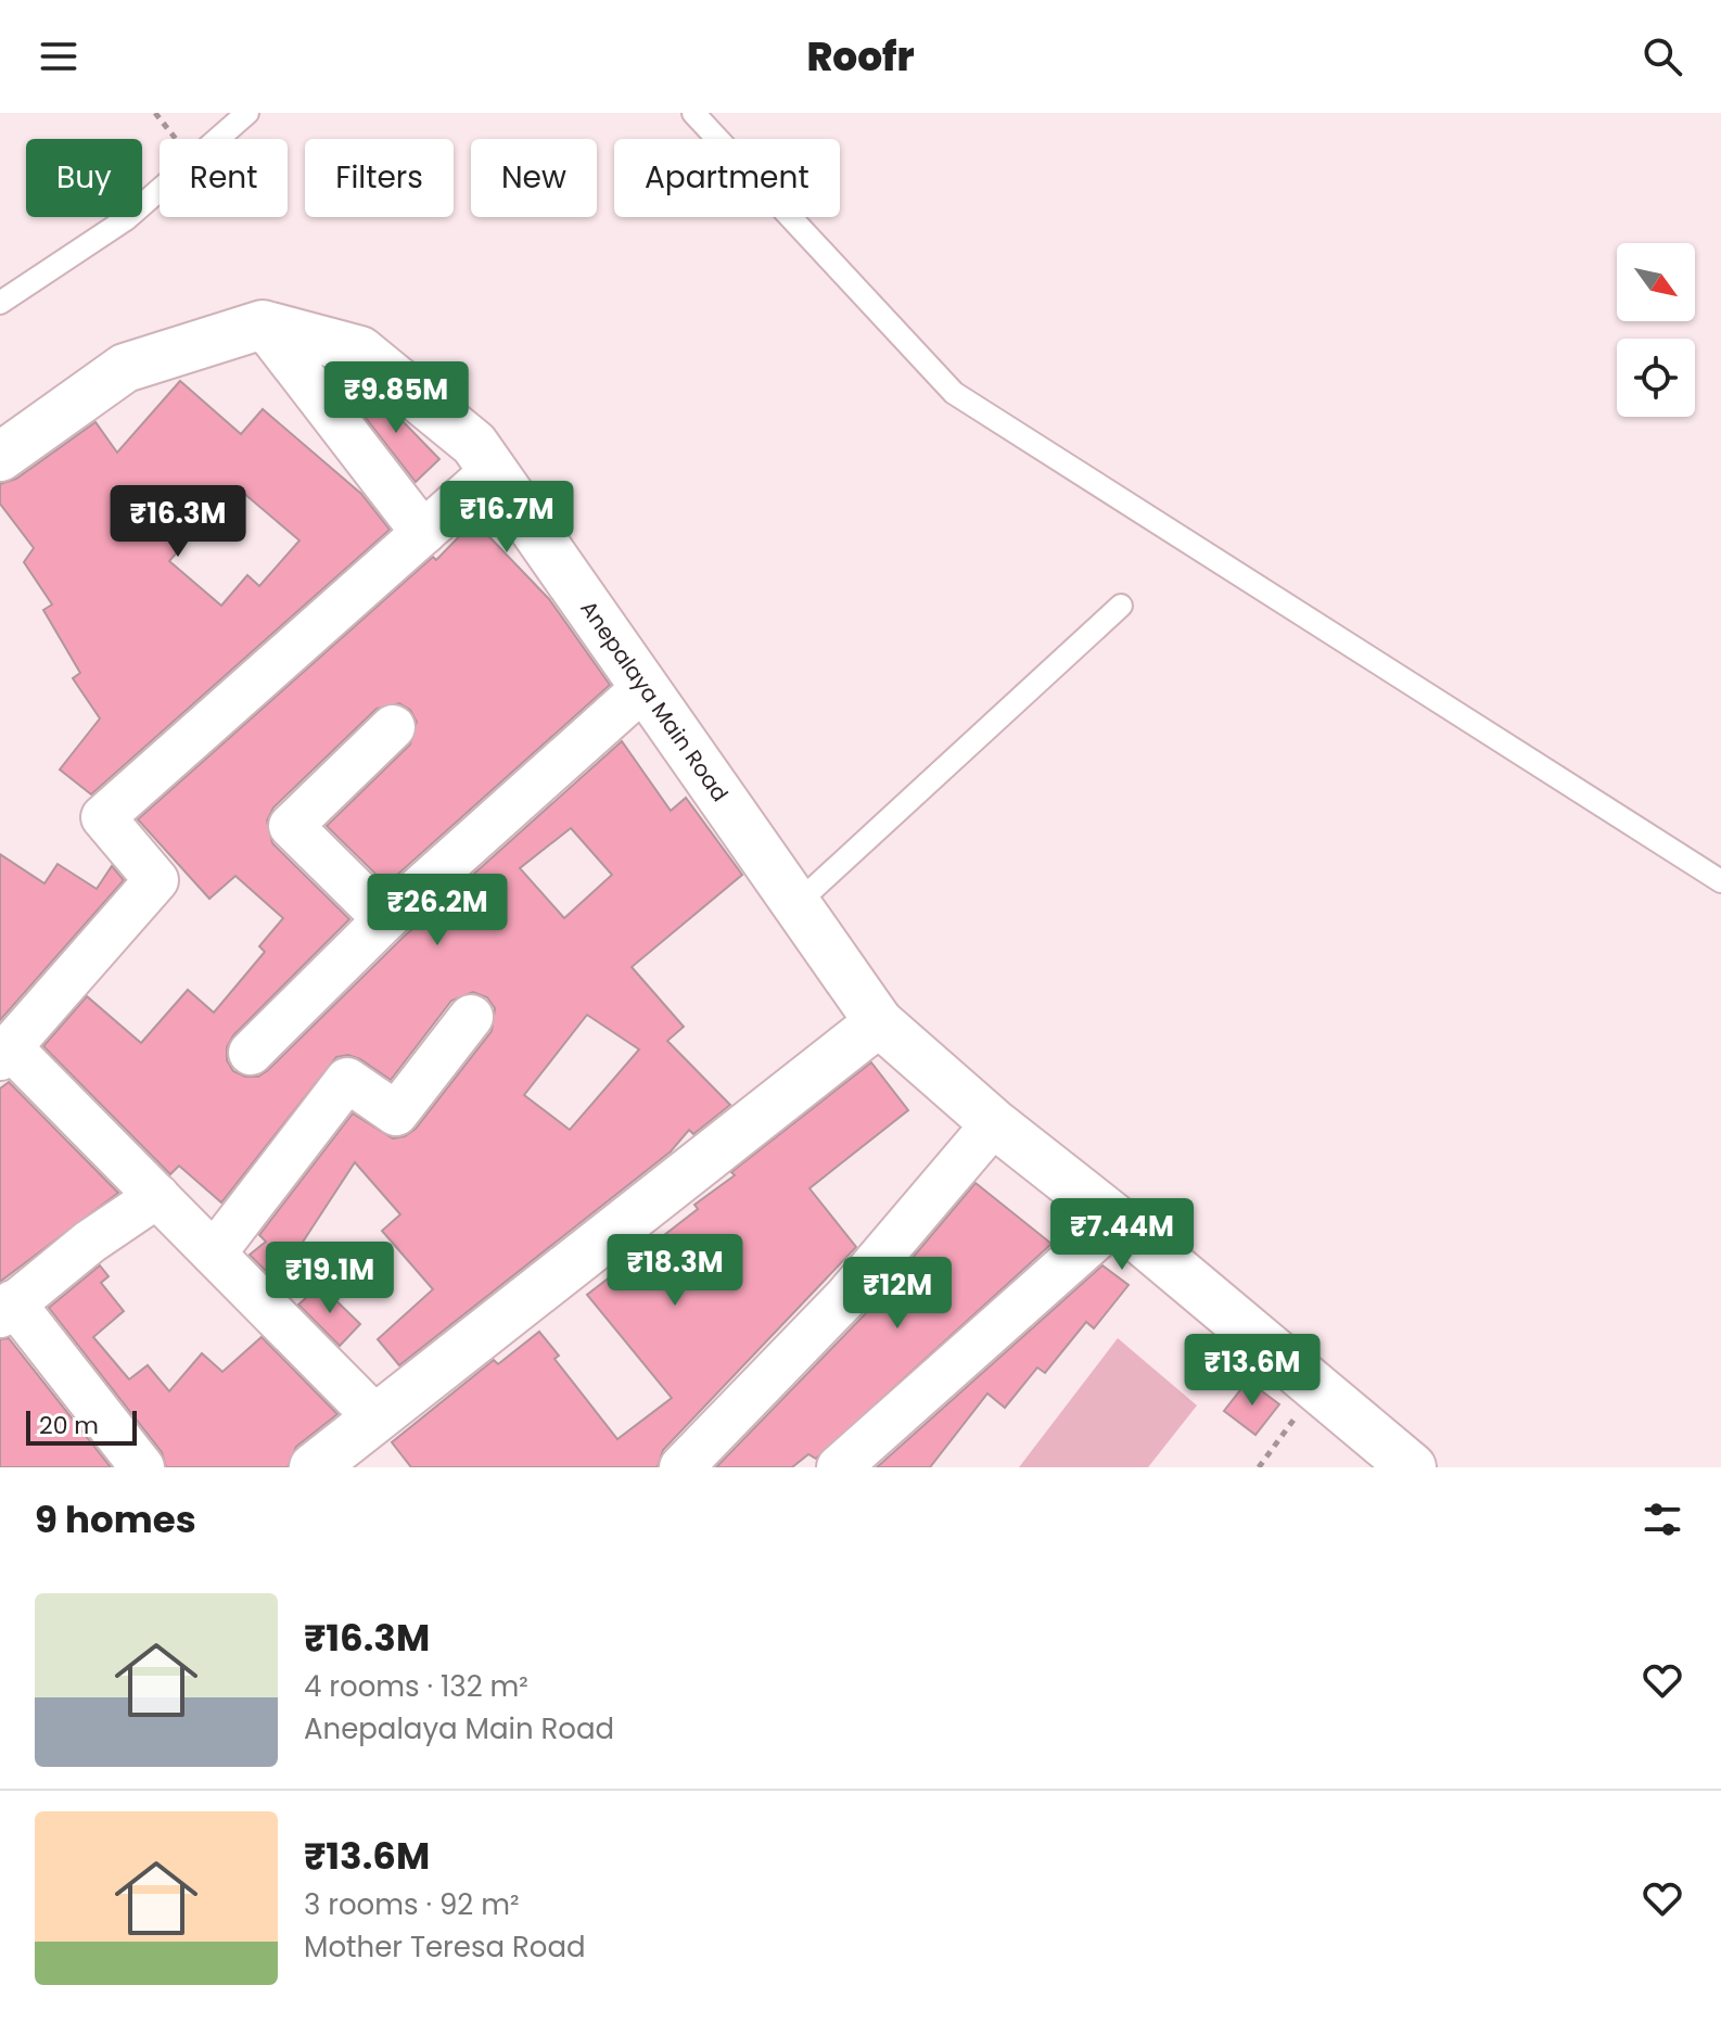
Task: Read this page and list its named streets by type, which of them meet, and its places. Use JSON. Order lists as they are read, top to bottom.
{
  "streets": {
    "street": ["Anepalaya Main Road"]
  },
  "scale_bar": "20 m",
  "north": "bottom right",
  "page": {
    "header": "Roofr",
    "chip": [
      "Buy",
      "Rent",
      "Filters",
      "New",
      "Apartment"
    ],
    "price": [
      "₹9.85M",
      "₹16.7M",
      "₹16.3M",
      "₹26.2M",
      "₹7.44M",
      "₹18.3M",
      "₹19.1M",
      "₹12M",
      "₹13.6M"
    ],
    "scale": "20 m",
    "heading": "9 homes",
    "list": [
      {
        "name": "₹16.3M",
        "note": "4 rooms · 132 m² · Anepalaya Main Road"
      },
      {
        "name": "₹13.6M",
        "note": "3 rooms · 92 m² · Mother Teresa Road"
      }
    ]
  }
}
